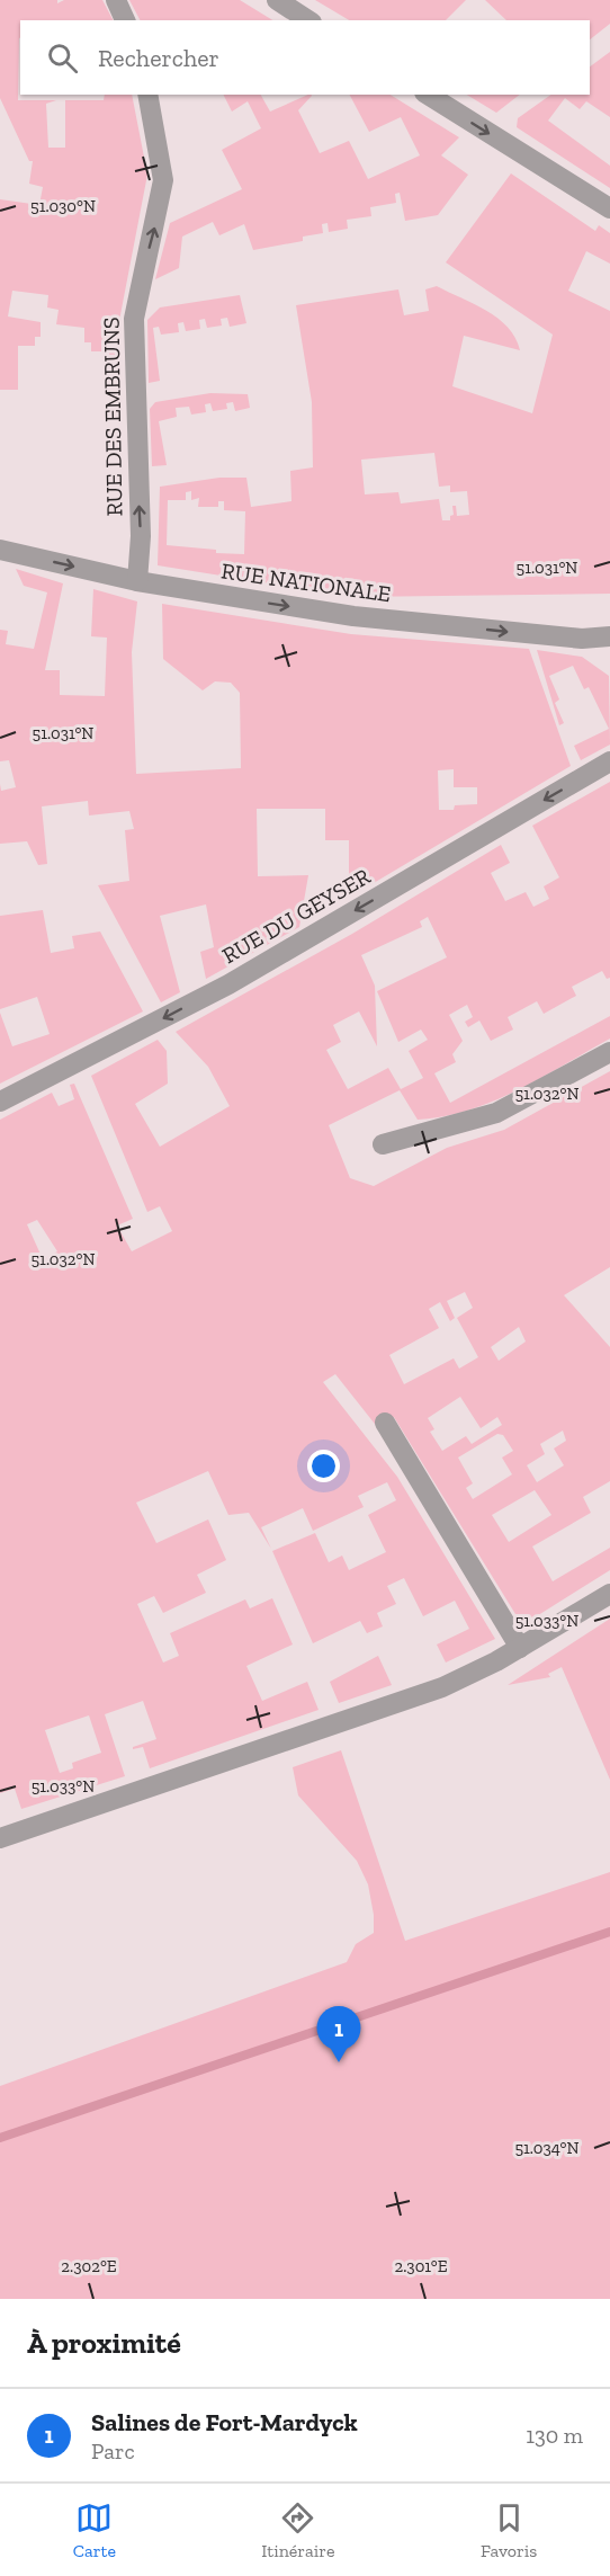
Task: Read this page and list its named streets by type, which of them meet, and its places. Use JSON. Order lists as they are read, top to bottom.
{
  "streets": {
    "street": ["RUE DES EMBRUNS", "RUE NATIONALE", "RUE DU GEYSER"]
  },
  "crossings": [
    ["RUE DES EMBRUNS", "RUE NATIONALE"]
  ],
  "one_way": ["RUE DES EMBRUNS", "RUE NATIONALE", "RUE DU GEYSER"],
  "page": {
    "search": "Rechercher",
    "pins": "1",
    "heading": "À proximité",
    "list": [
      {
        "mark": "1",
        "name": "Salines de Fort-Mardyck",
        "note": "Parc",
        "value": "130 m"
      }
    ],
    "nav": ["Carte", "Itinéraire", "Favoris"]
  },
  "coordinates": [
    "51.030°N",
    "51.031°N",
    "51.032°N",
    "51.033°N",
    "51.034°N",
    "2.302°E",
    "2.301°E"
  ]
}
